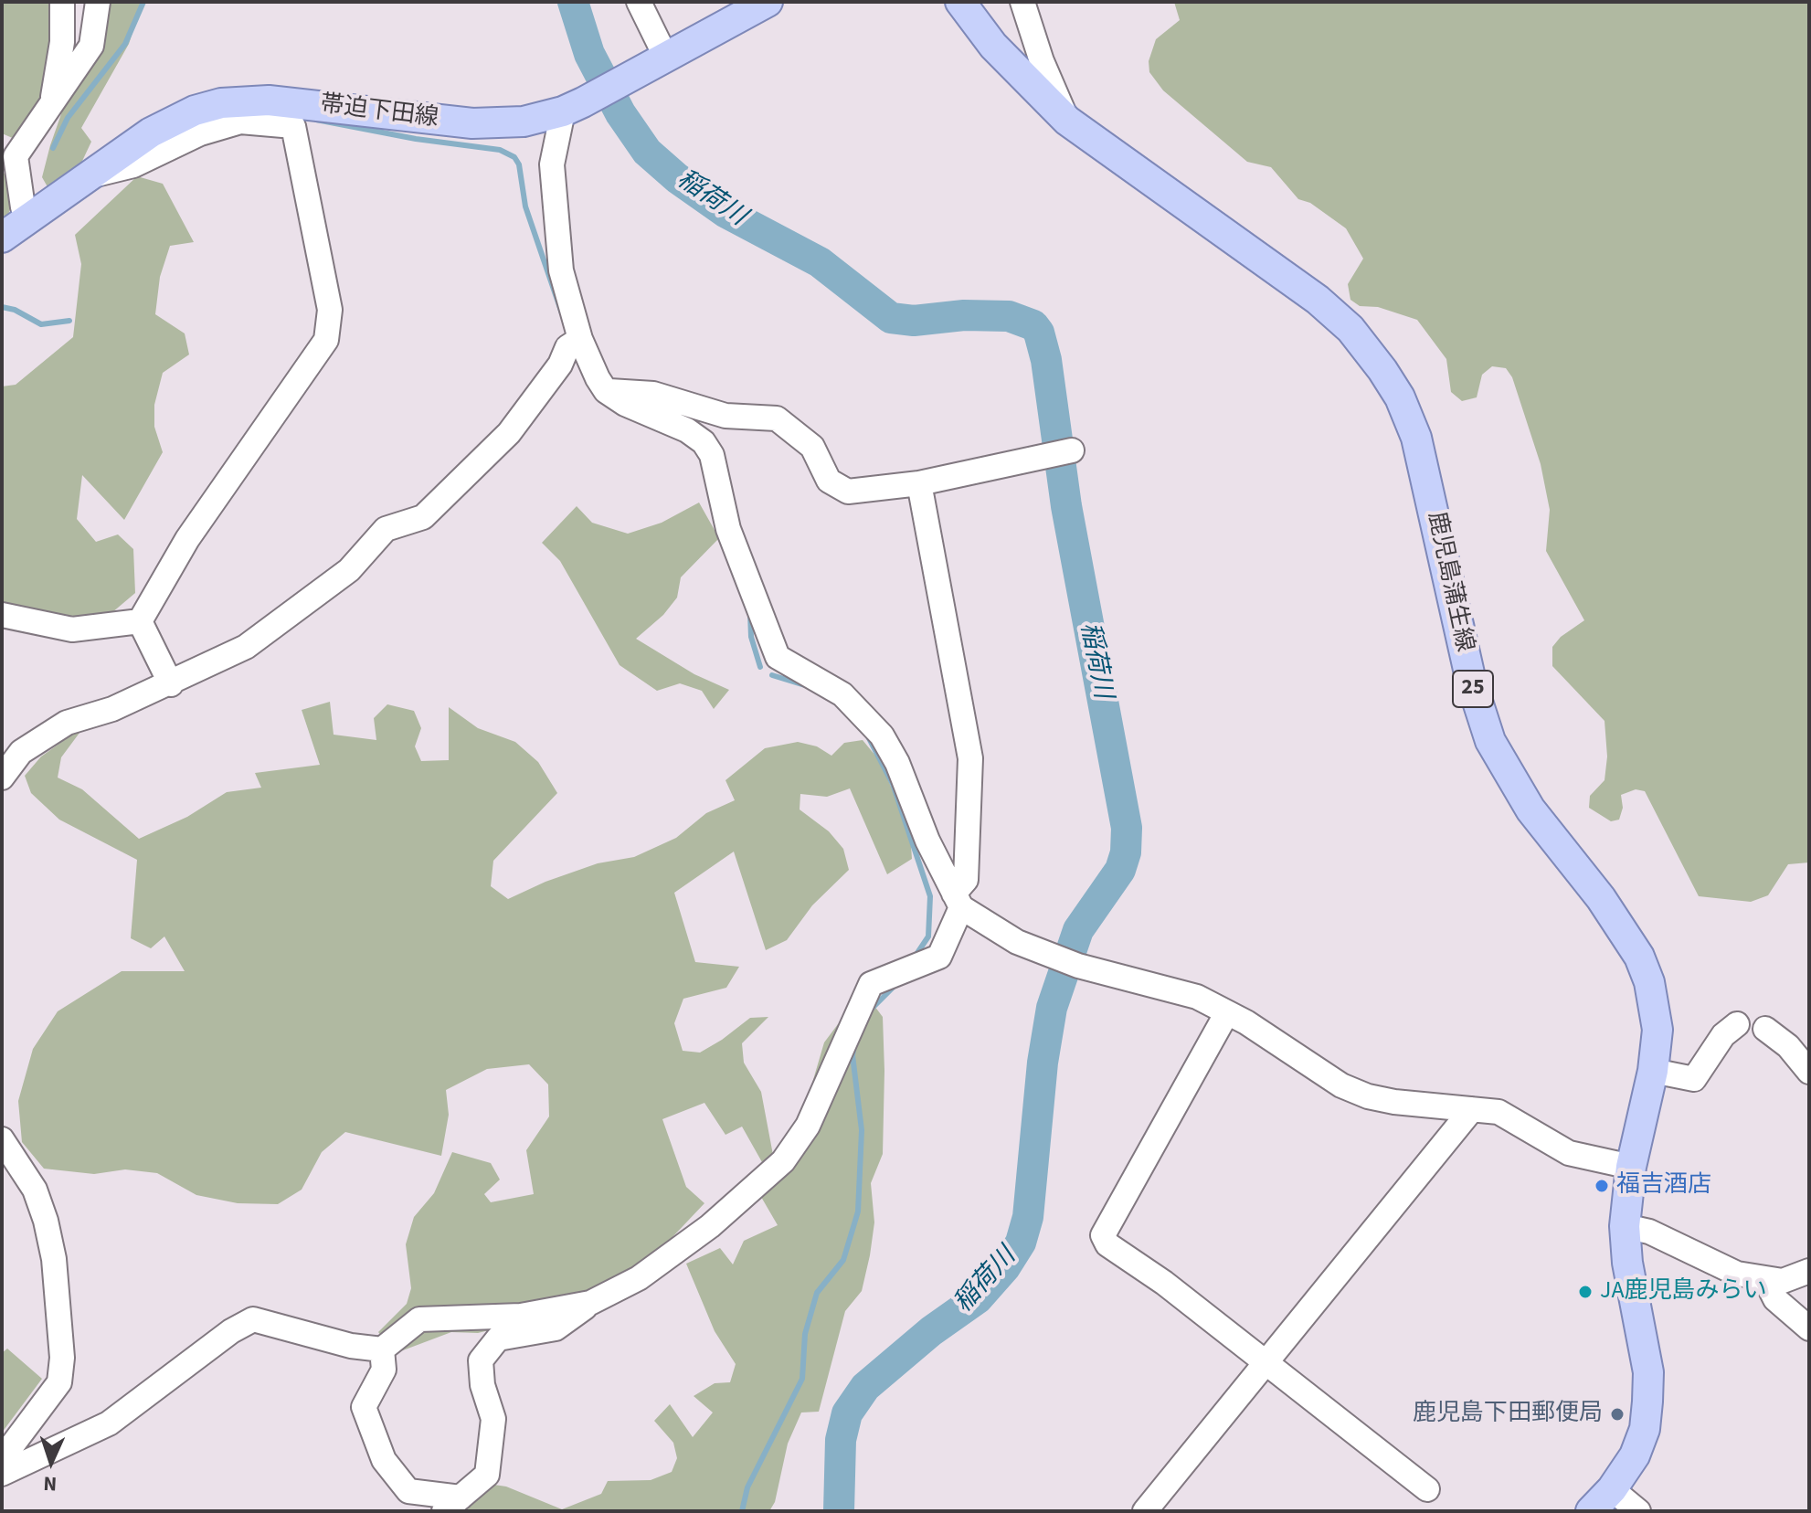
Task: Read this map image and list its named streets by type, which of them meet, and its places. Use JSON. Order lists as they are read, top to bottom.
{
  "streets": {
    "main road": ["帯迫下田線", "鹿児島蒲生線", "25"]
  },
  "water": ["稲荷川"],
  "places": ["福吉酒店", "JA鹿児島みらい", "鹿児島下田郵便局"],
  "north": "bottom"
}
